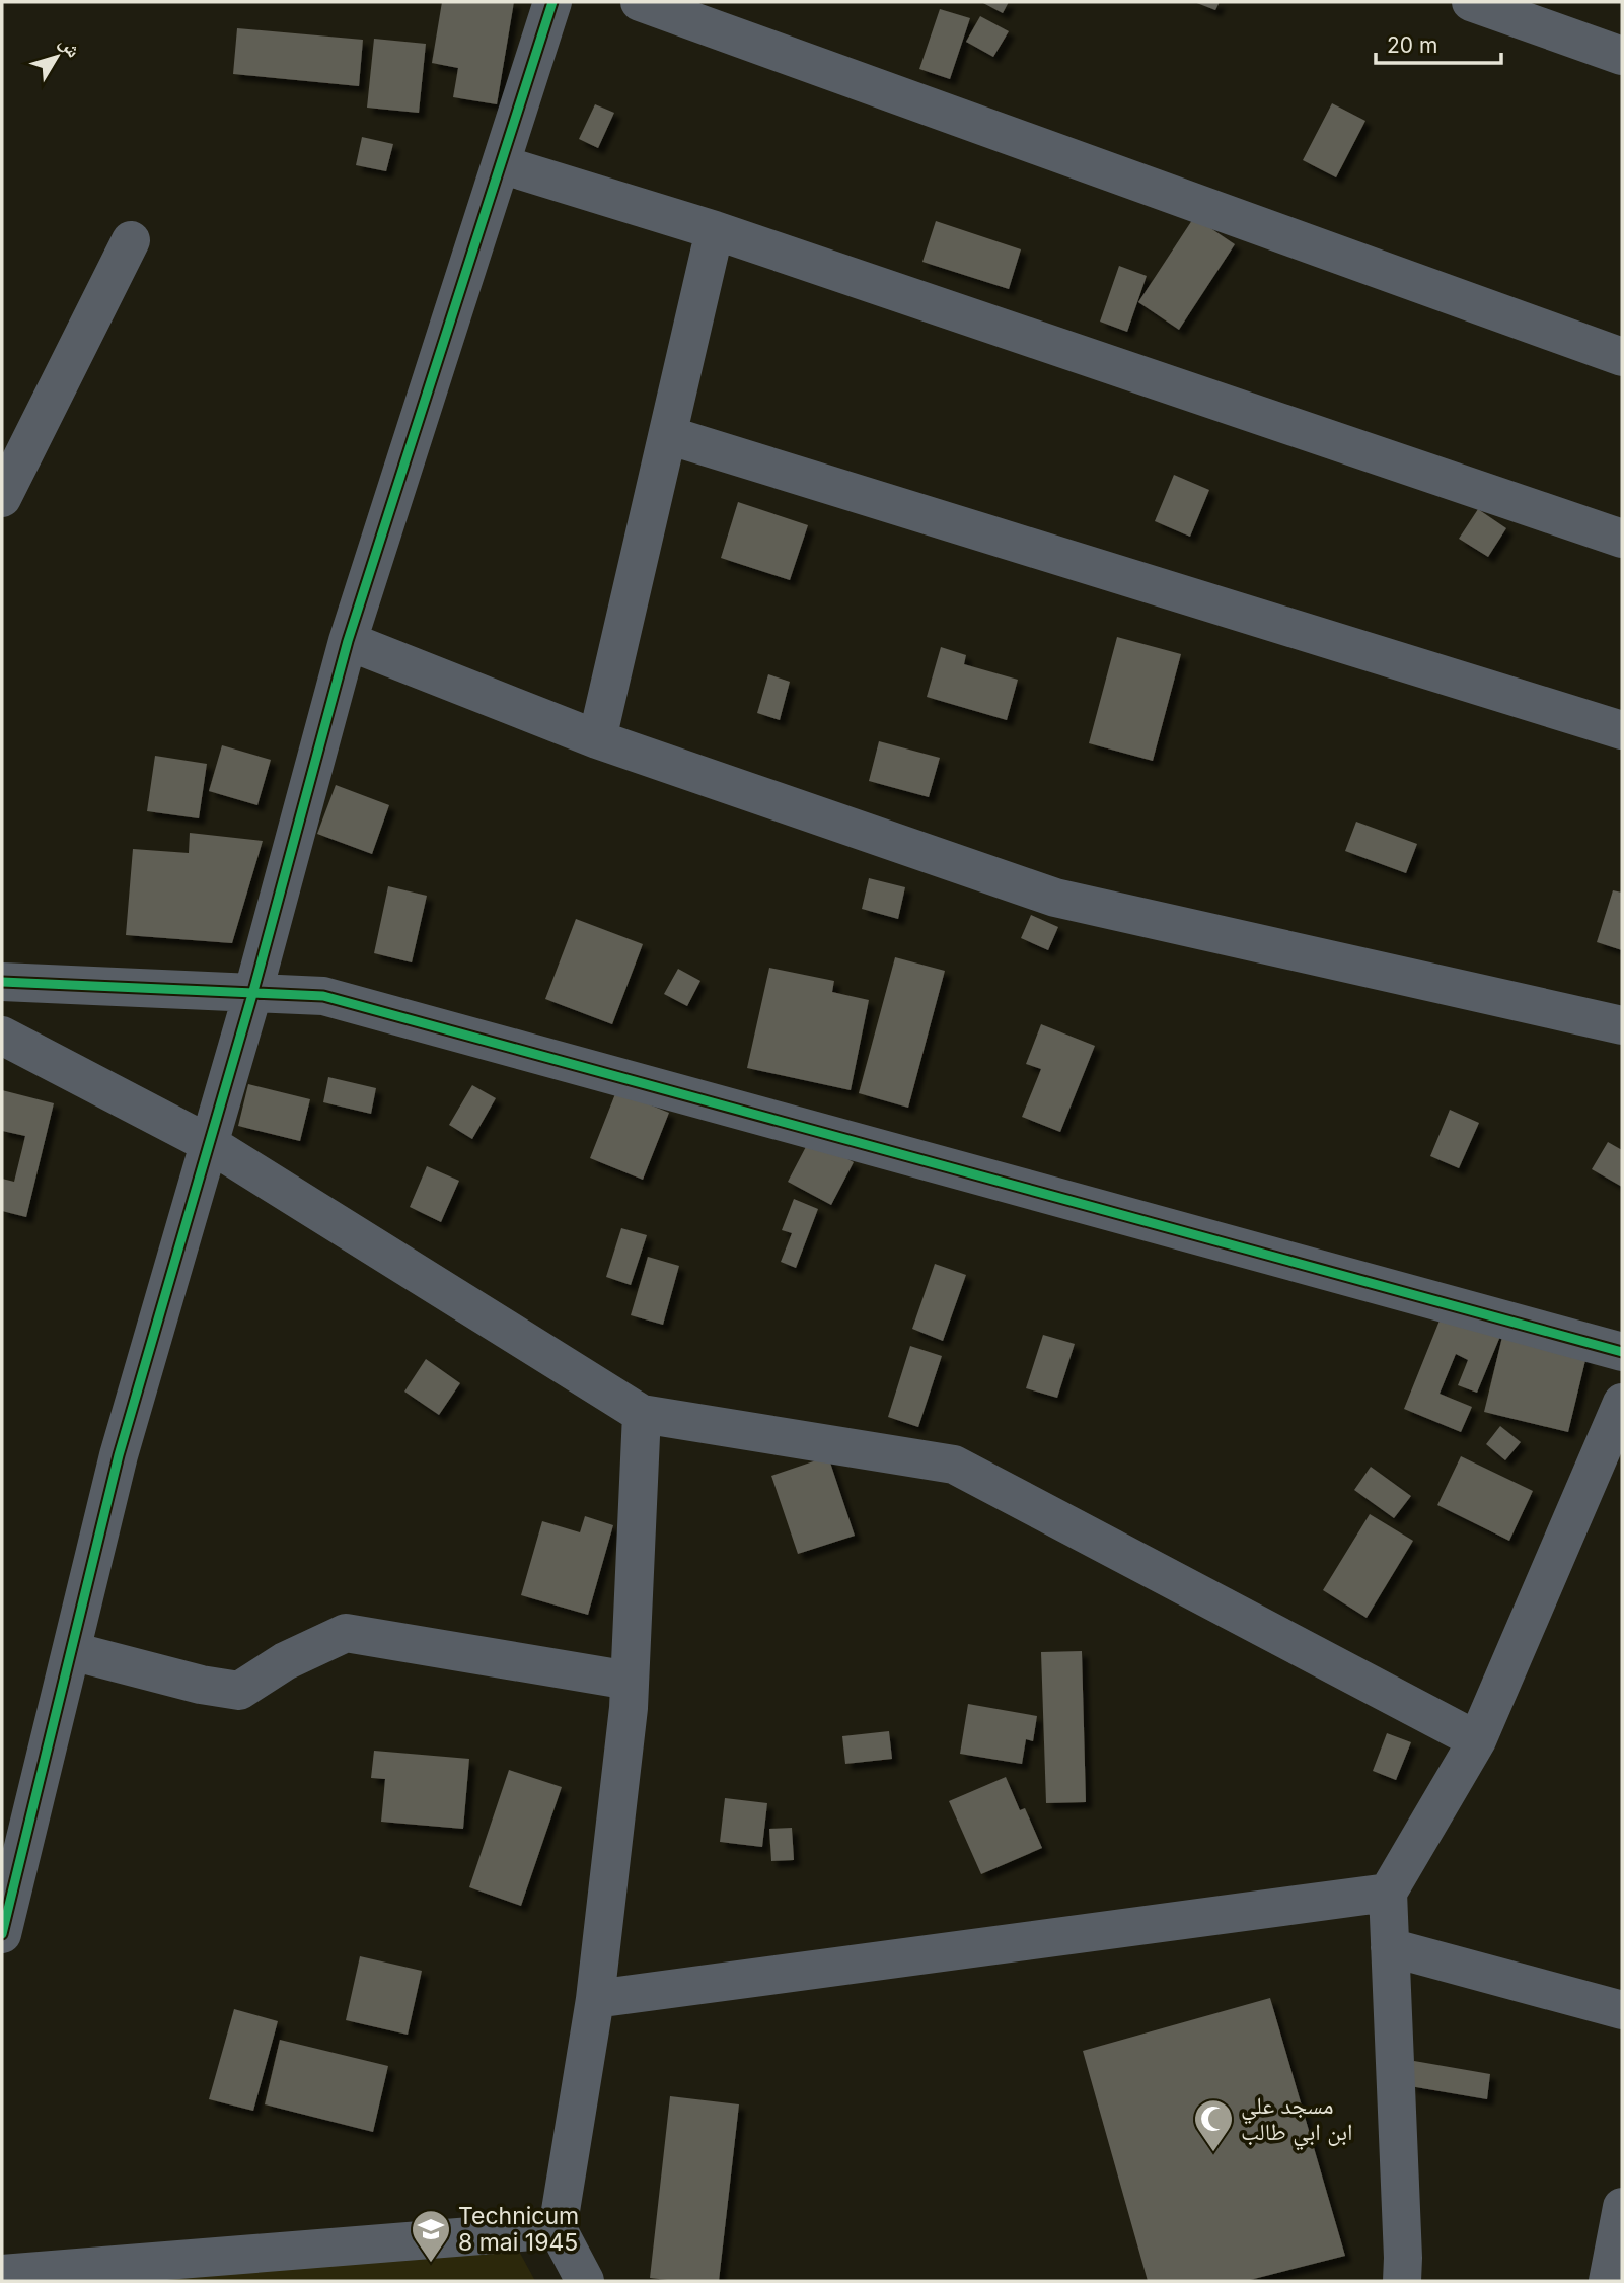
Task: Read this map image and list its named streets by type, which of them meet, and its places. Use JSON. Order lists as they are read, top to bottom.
{
  "places": {
    "mosque": ["مسجد علي ابن ابي طالب"],
    "school or university": ["Technicum 8 mai 1945"]
  },
  "scale_bar": "20 m",
  "north": "top right"
}
